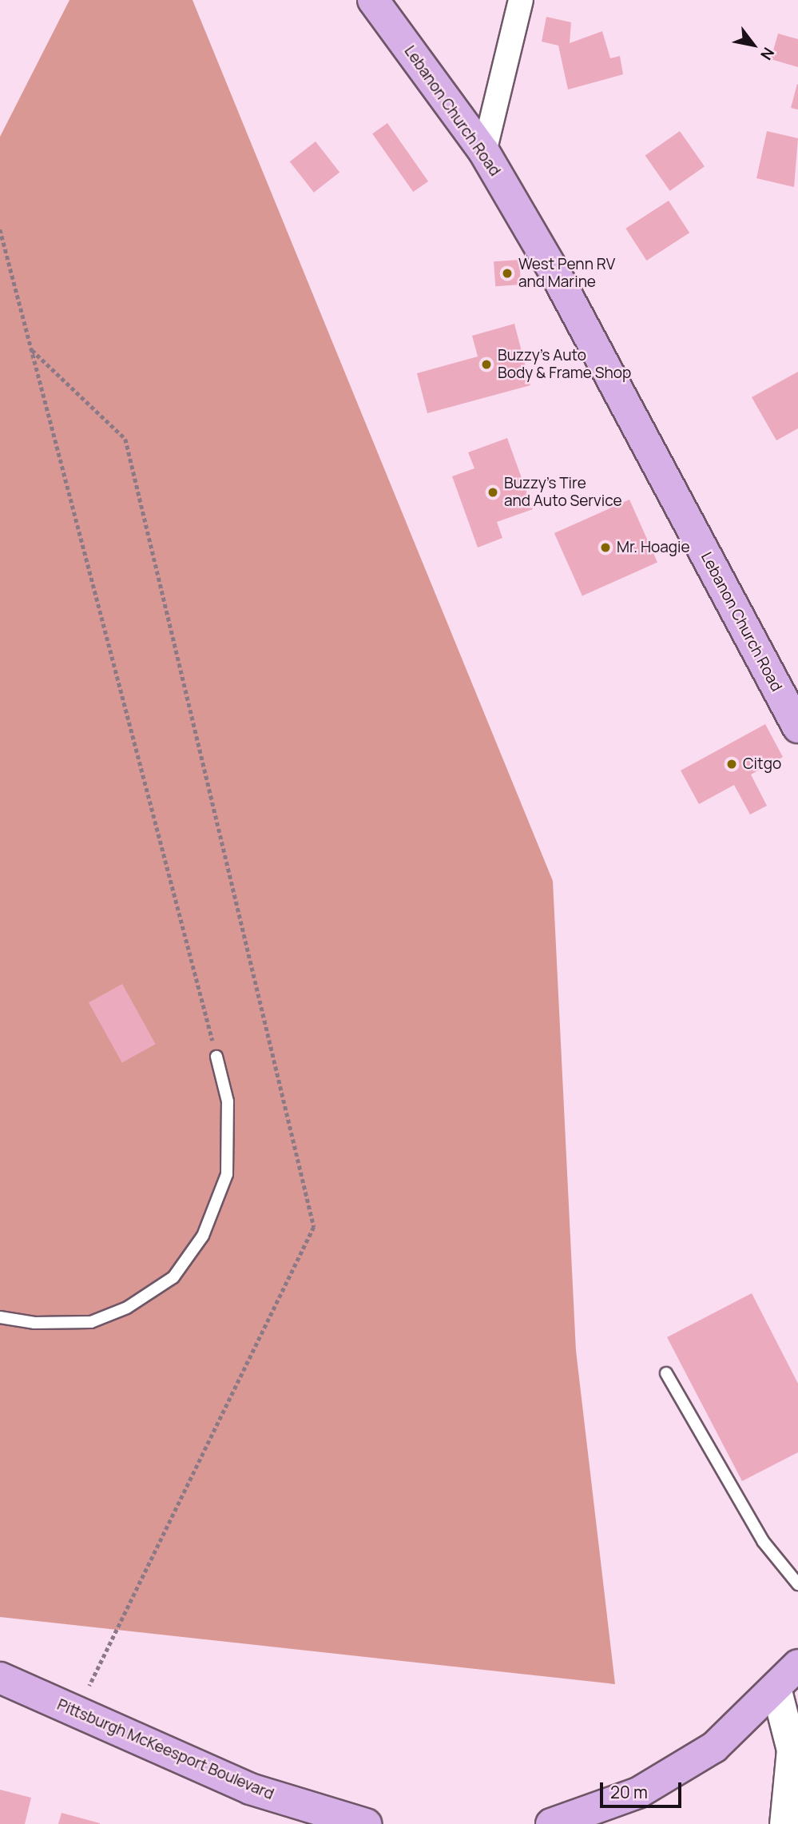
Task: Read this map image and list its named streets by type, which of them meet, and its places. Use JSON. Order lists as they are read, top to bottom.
{
  "streets": {
    "main road": ["Lebanon Church Road", "Pittsburgh McKeesport Boulevard"]
  },
  "places": [
    "West Penn RV and Marine",
    "Buzzy's Auto Body & Frame Shop",
    "Buzzy's Tire and Auto Service",
    "Mr. Hoagie",
    "Citgo"
  ],
  "scale_bar": "20 m",
  "north": "bottom right"
}
